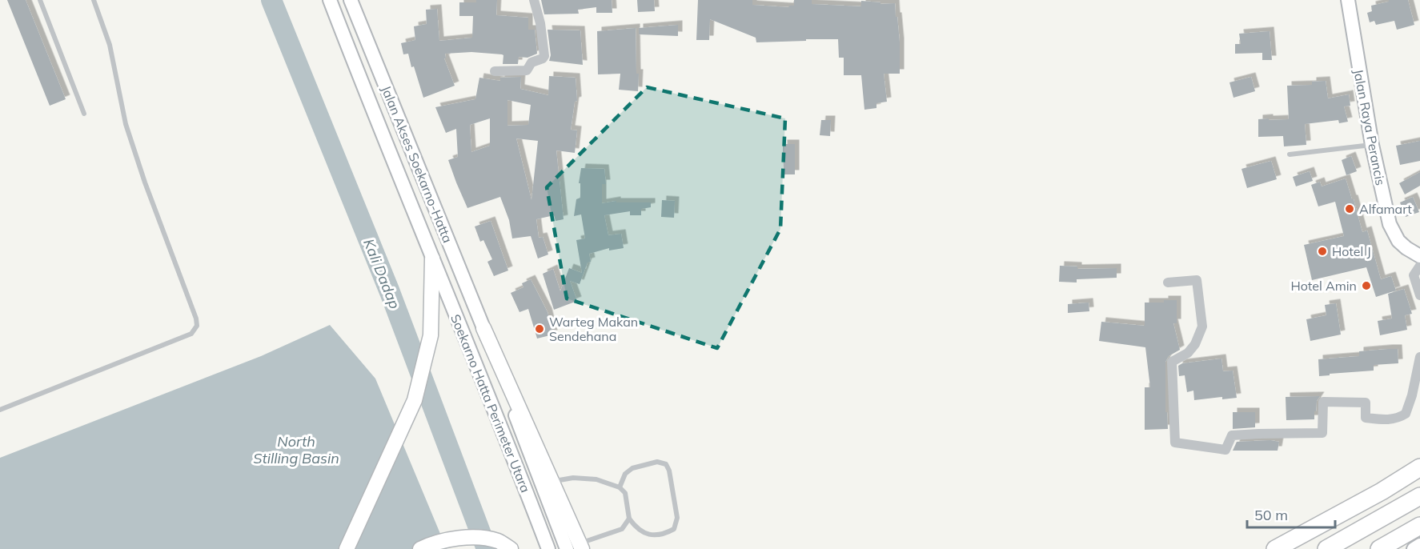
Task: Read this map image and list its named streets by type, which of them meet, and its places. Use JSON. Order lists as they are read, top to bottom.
{
  "streets": {
    "main road": ["Jalan Raya Perancis", "Jalan Akses Soekarno-Hatta", "Soekarno Hatta Perimeter Utara"]
  },
  "crossings": [
    ["Jalan Akses Soekarno-Hatta", "Soekarno Hatta Perimeter Utara"]
  ],
  "water": ["Kali Dadap", "North Stilling Basin"],
  "places": [
    "Alfamart",
    "Hotel J",
    "Hotel Amin",
    "Warteg Makan Sendehana"
  ],
  "scale_bar": "50 m"
}
